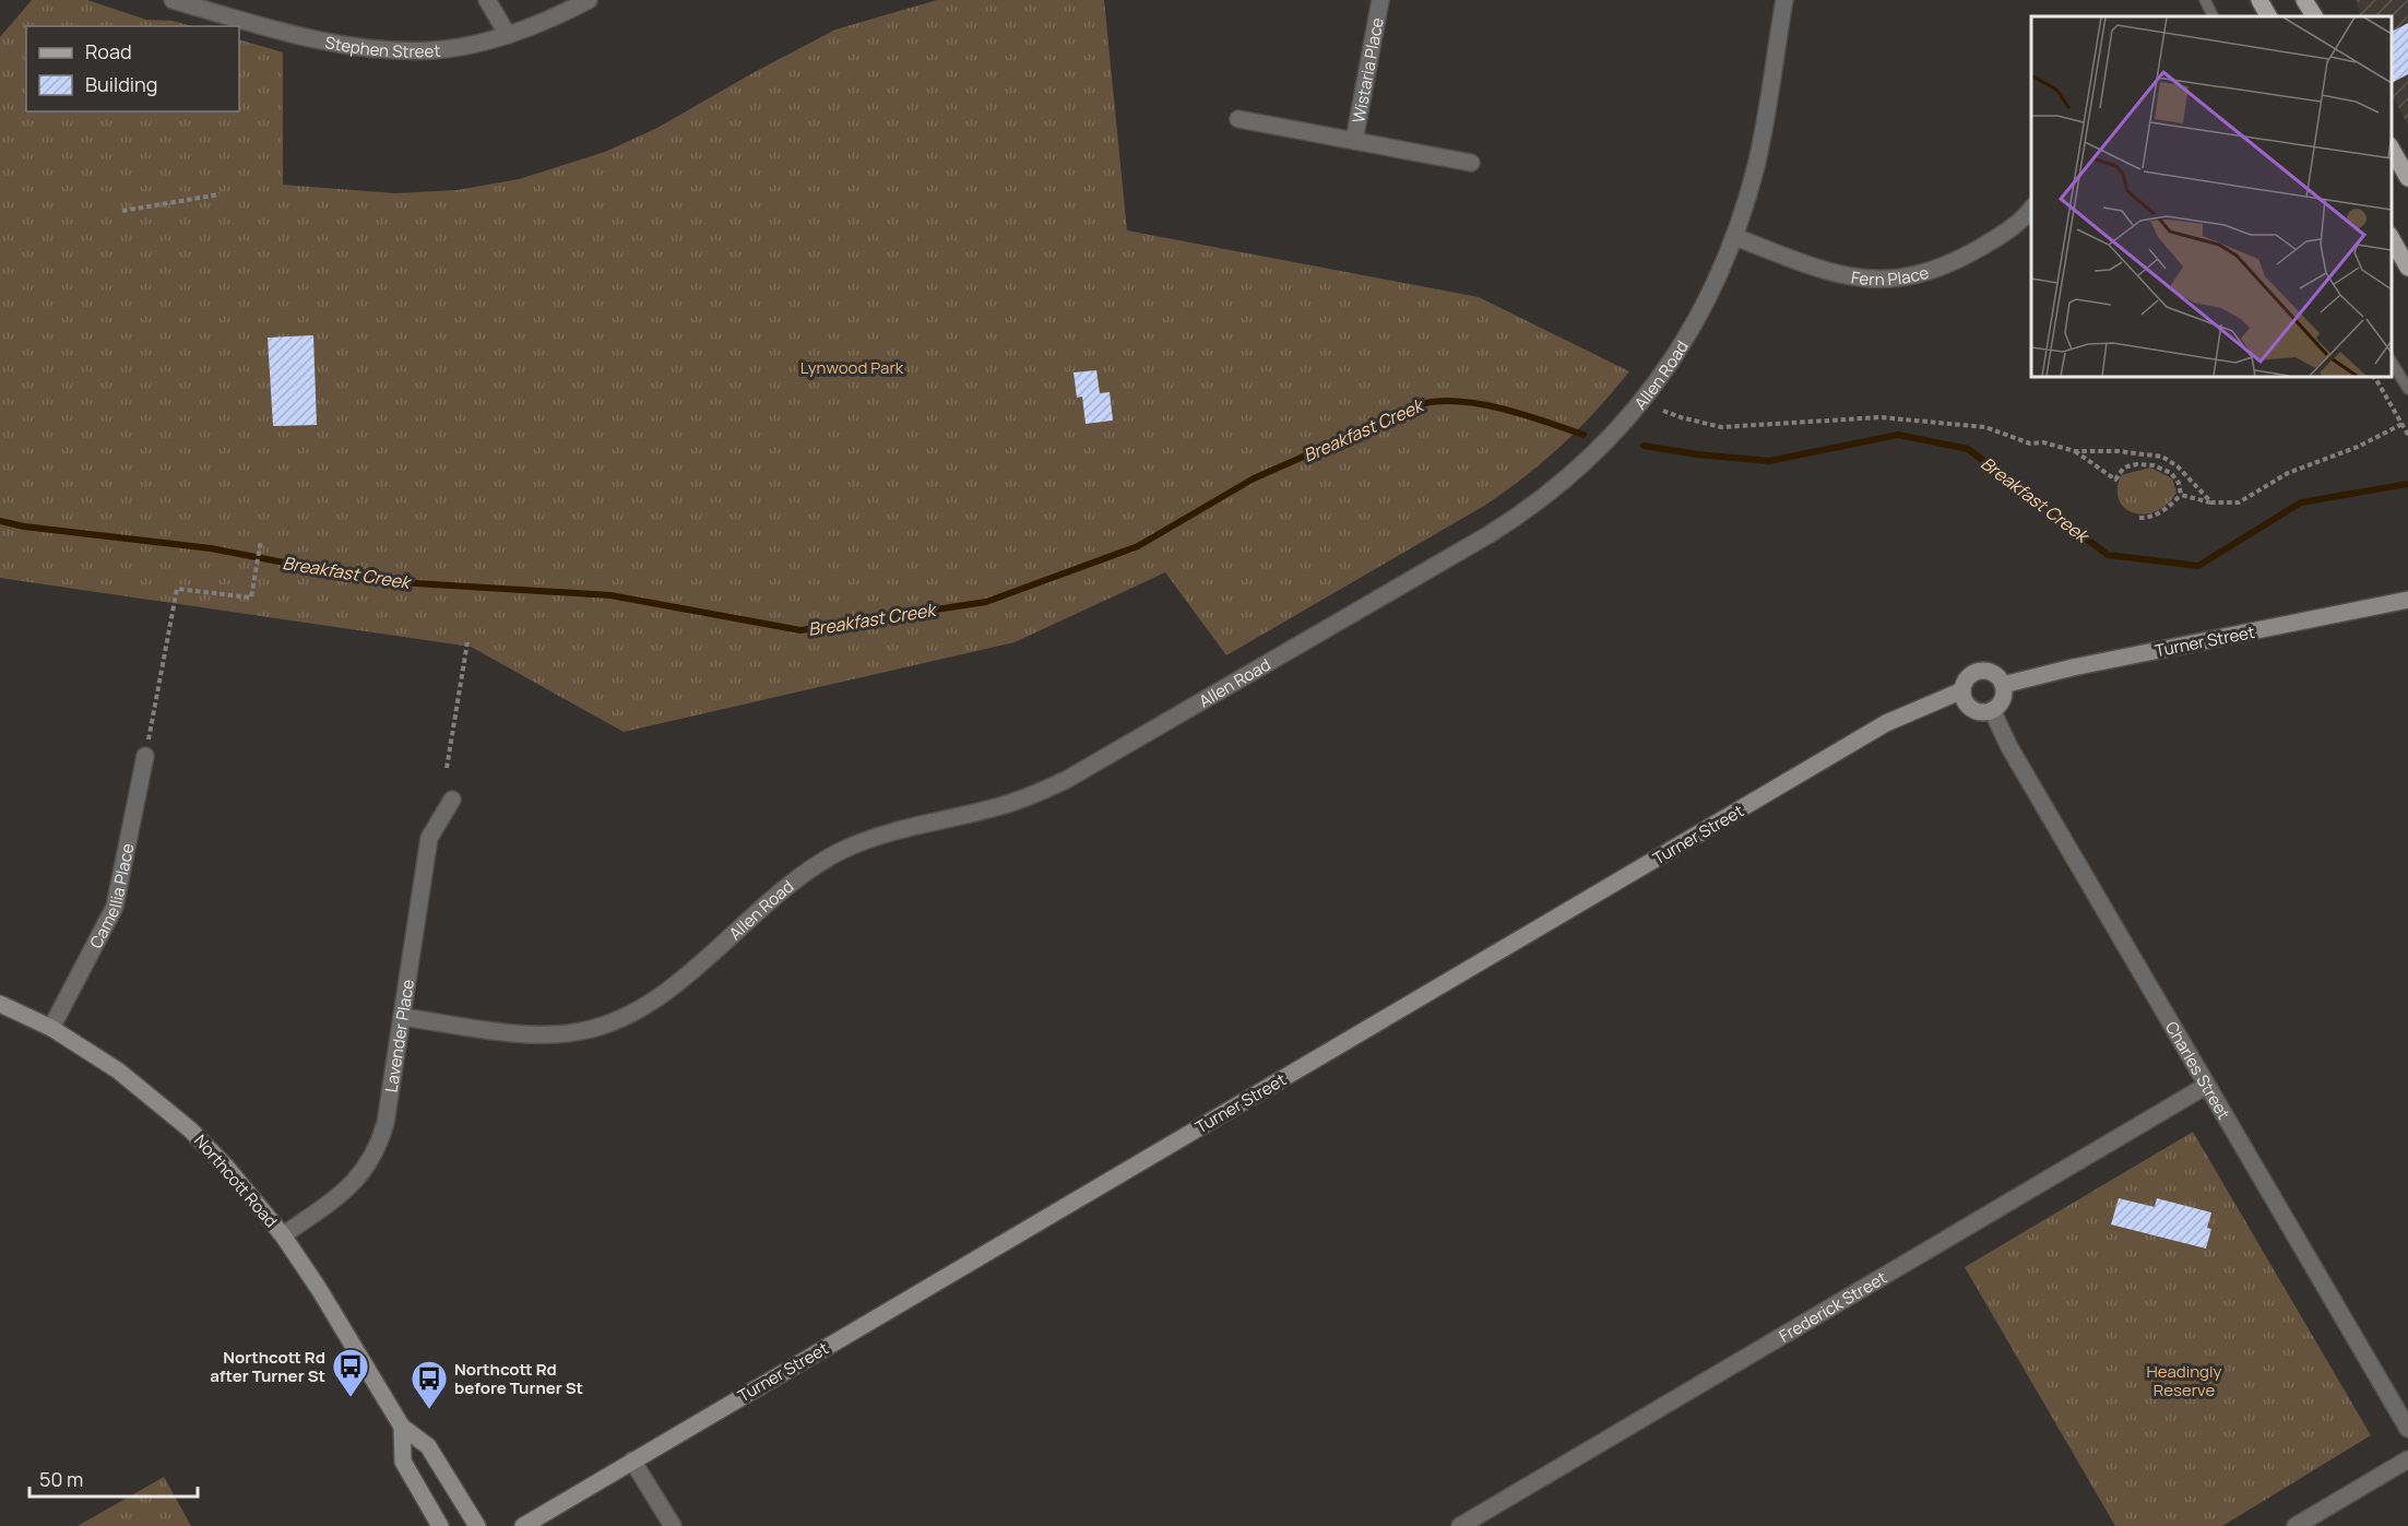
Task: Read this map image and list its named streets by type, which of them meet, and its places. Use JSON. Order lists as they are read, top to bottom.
{
  "streets": {
    "street": [
      "Stephen Street",
      "Wistaria Place",
      "Fern Place",
      "Allen Road",
      "Turner Street",
      "Camellia Place",
      "Lavender Place",
      "Charles Street",
      "Northcott Road",
      "Frederick Street"
    ]
  },
  "crossings": [
    ["Fern Place", "Allen Road"],
    ["Allen Road", "Lavender Place"],
    ["Turner Street", "Charles Street"],
    ["Camellia Place", "Northcott Road"],
    ["Lavender Place", "Northcott Road"],
    ["Charles Street", "Frederick Street"]
  ],
  "water": ["Breakfast Creek"],
  "parks": ["Lynwood Park", "Headingly Reserve"],
  "places": {
    "bus stop": ["Northcott Rd after Turner St", "Northcott Rd before Turner St"]
  },
  "legend": ["Road", "Building"],
  "scale_bar": "50 m"
}
